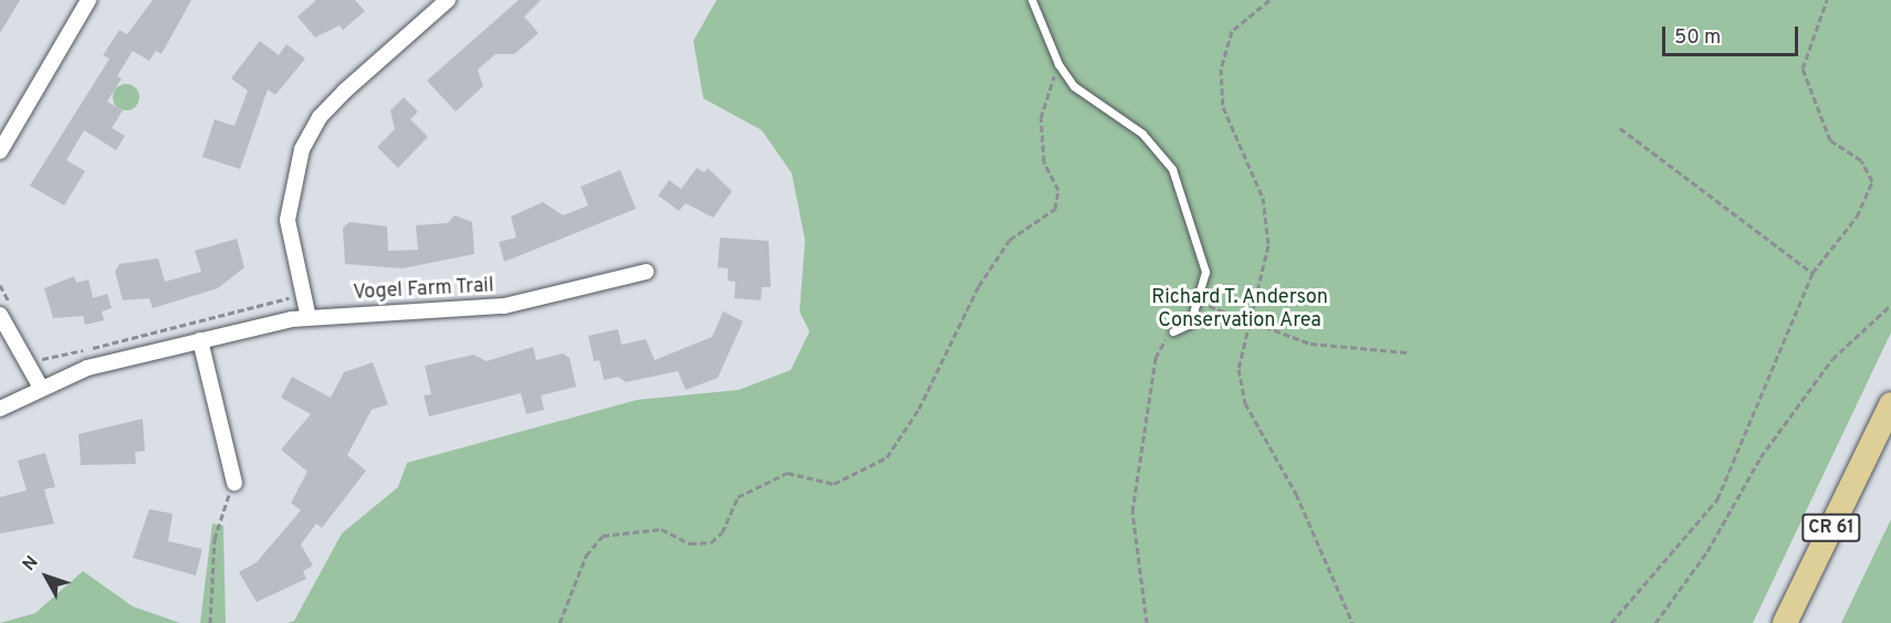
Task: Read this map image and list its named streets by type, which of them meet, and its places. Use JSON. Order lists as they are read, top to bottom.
{
  "streets": {
    "main road": ["CR 61"],
    "street": ["Vogel Farm Trail"]
  },
  "parks": ["Richard T. Anderson Conservation Area"],
  "scale_bar": "50 m",
  "north": "top left"
}
